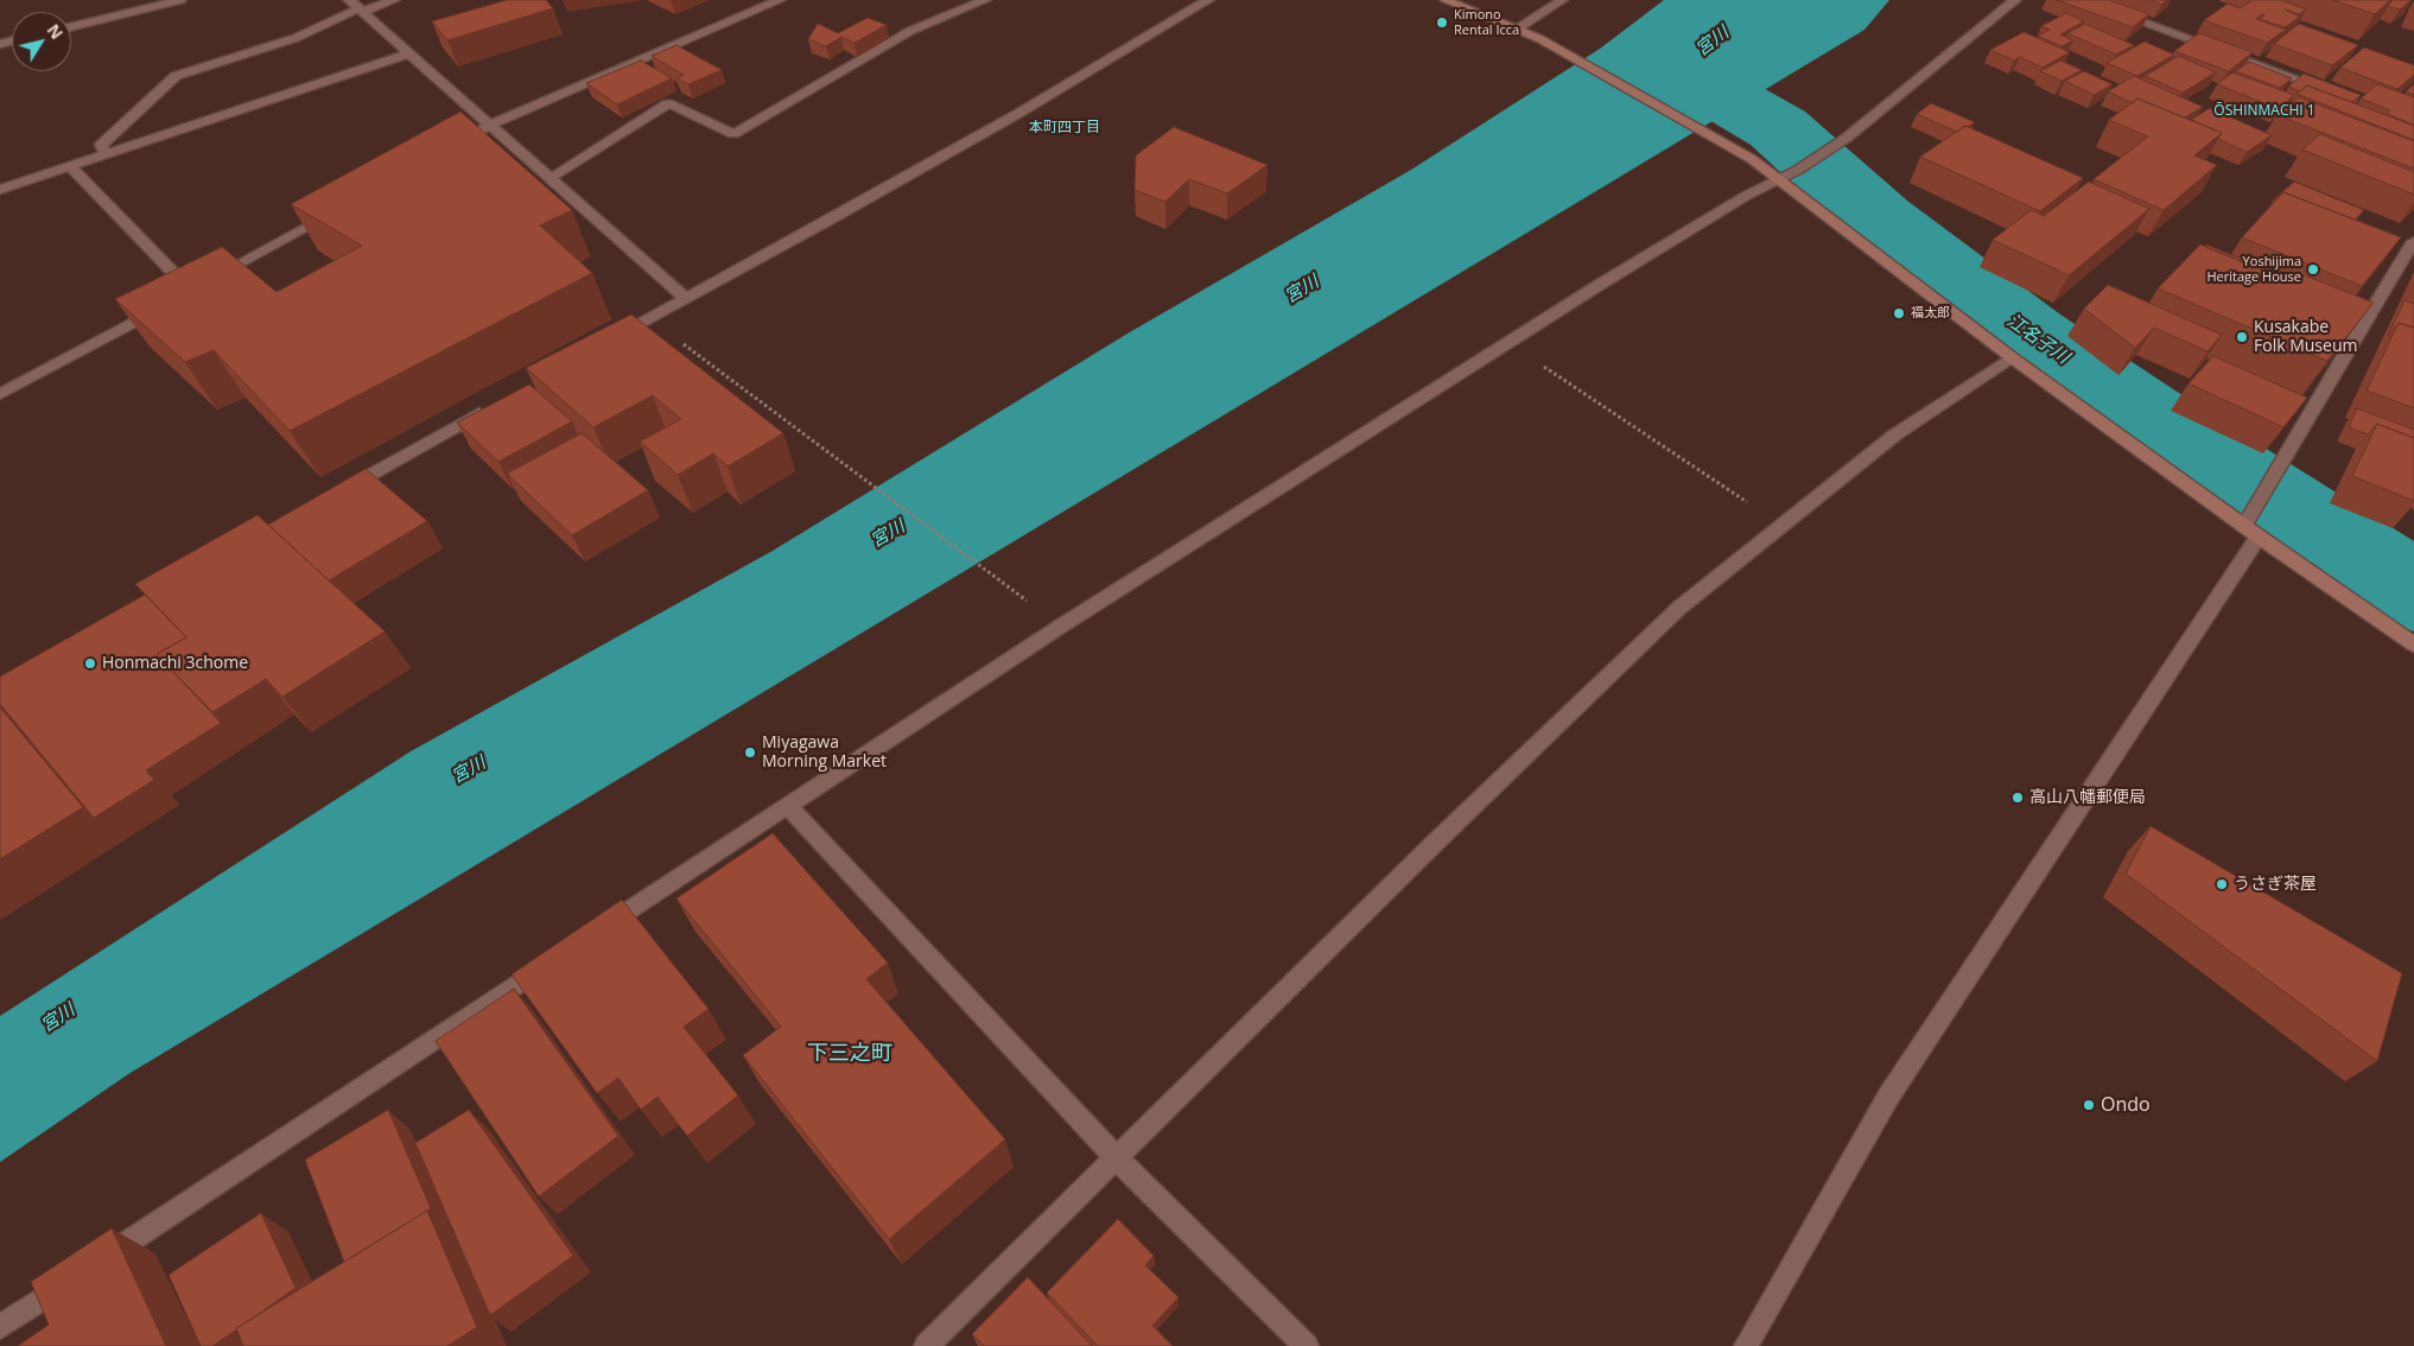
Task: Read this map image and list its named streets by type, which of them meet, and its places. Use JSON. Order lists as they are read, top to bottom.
{
  "districts": ["ŌSHINMACHI 1", "本町四丁目", "下三之町"],
  "water": ["宮川", "江名子川"],
  "places": [
    "Kimono Rental Icca",
    "Yoshijima Heritage House",
    "福太郎",
    "Kusakabe Folk Museum",
    "Honmachi 3chome",
    "Miyagawa Morning Market",
    "高山八幡郵便局",
    "うさぎ茶屋",
    "Ondo"
  ],
  "north": "top right"
}
